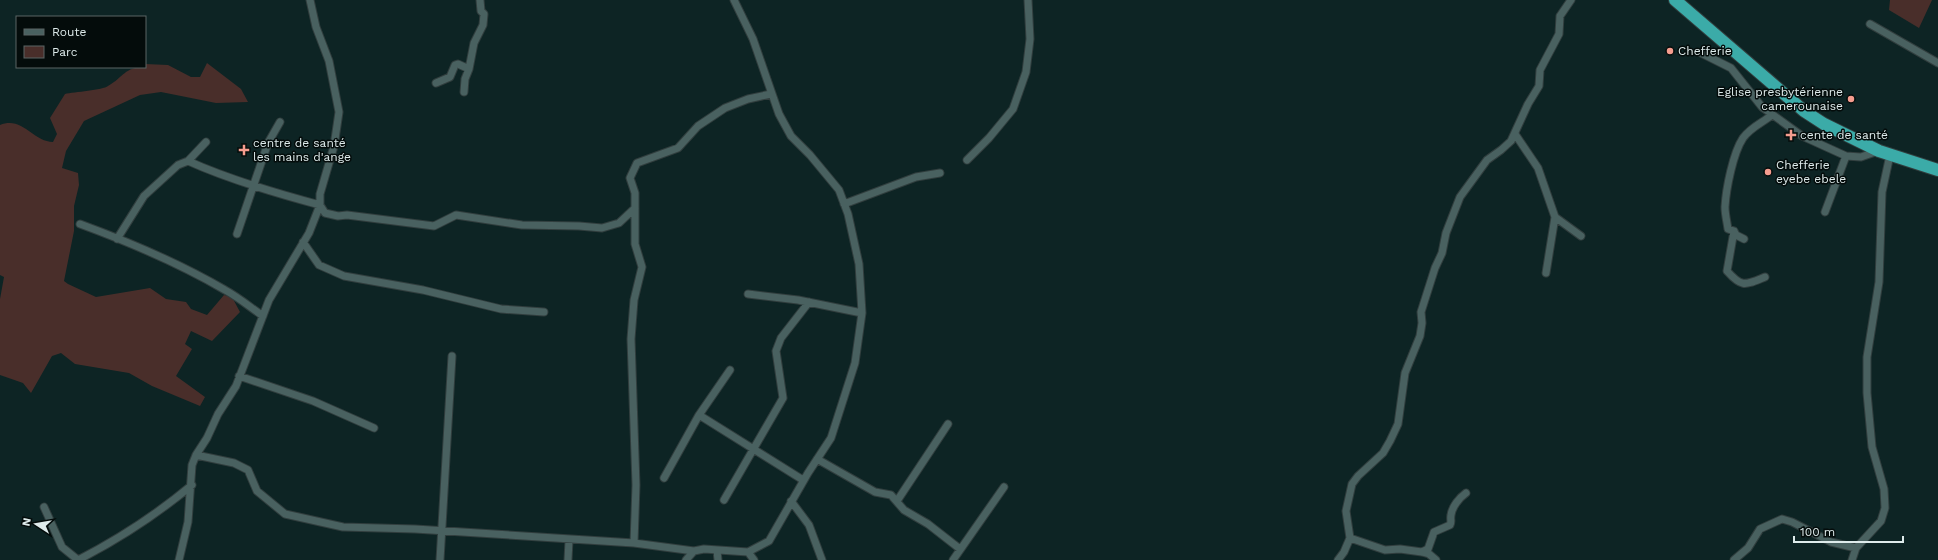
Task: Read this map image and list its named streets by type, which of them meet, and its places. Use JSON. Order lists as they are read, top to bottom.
{
  "places": {
    "other": ["Chefferie", "Eglise presbytérienne camerounaise", "Chefferie eyebe ebele"],
    "health": ["cente de santé", "centre de santé les mains d'ange"]
  },
  "legend": ["Route", "Parc"],
  "scale_bar": "100 m",
  "north": "left"
}
